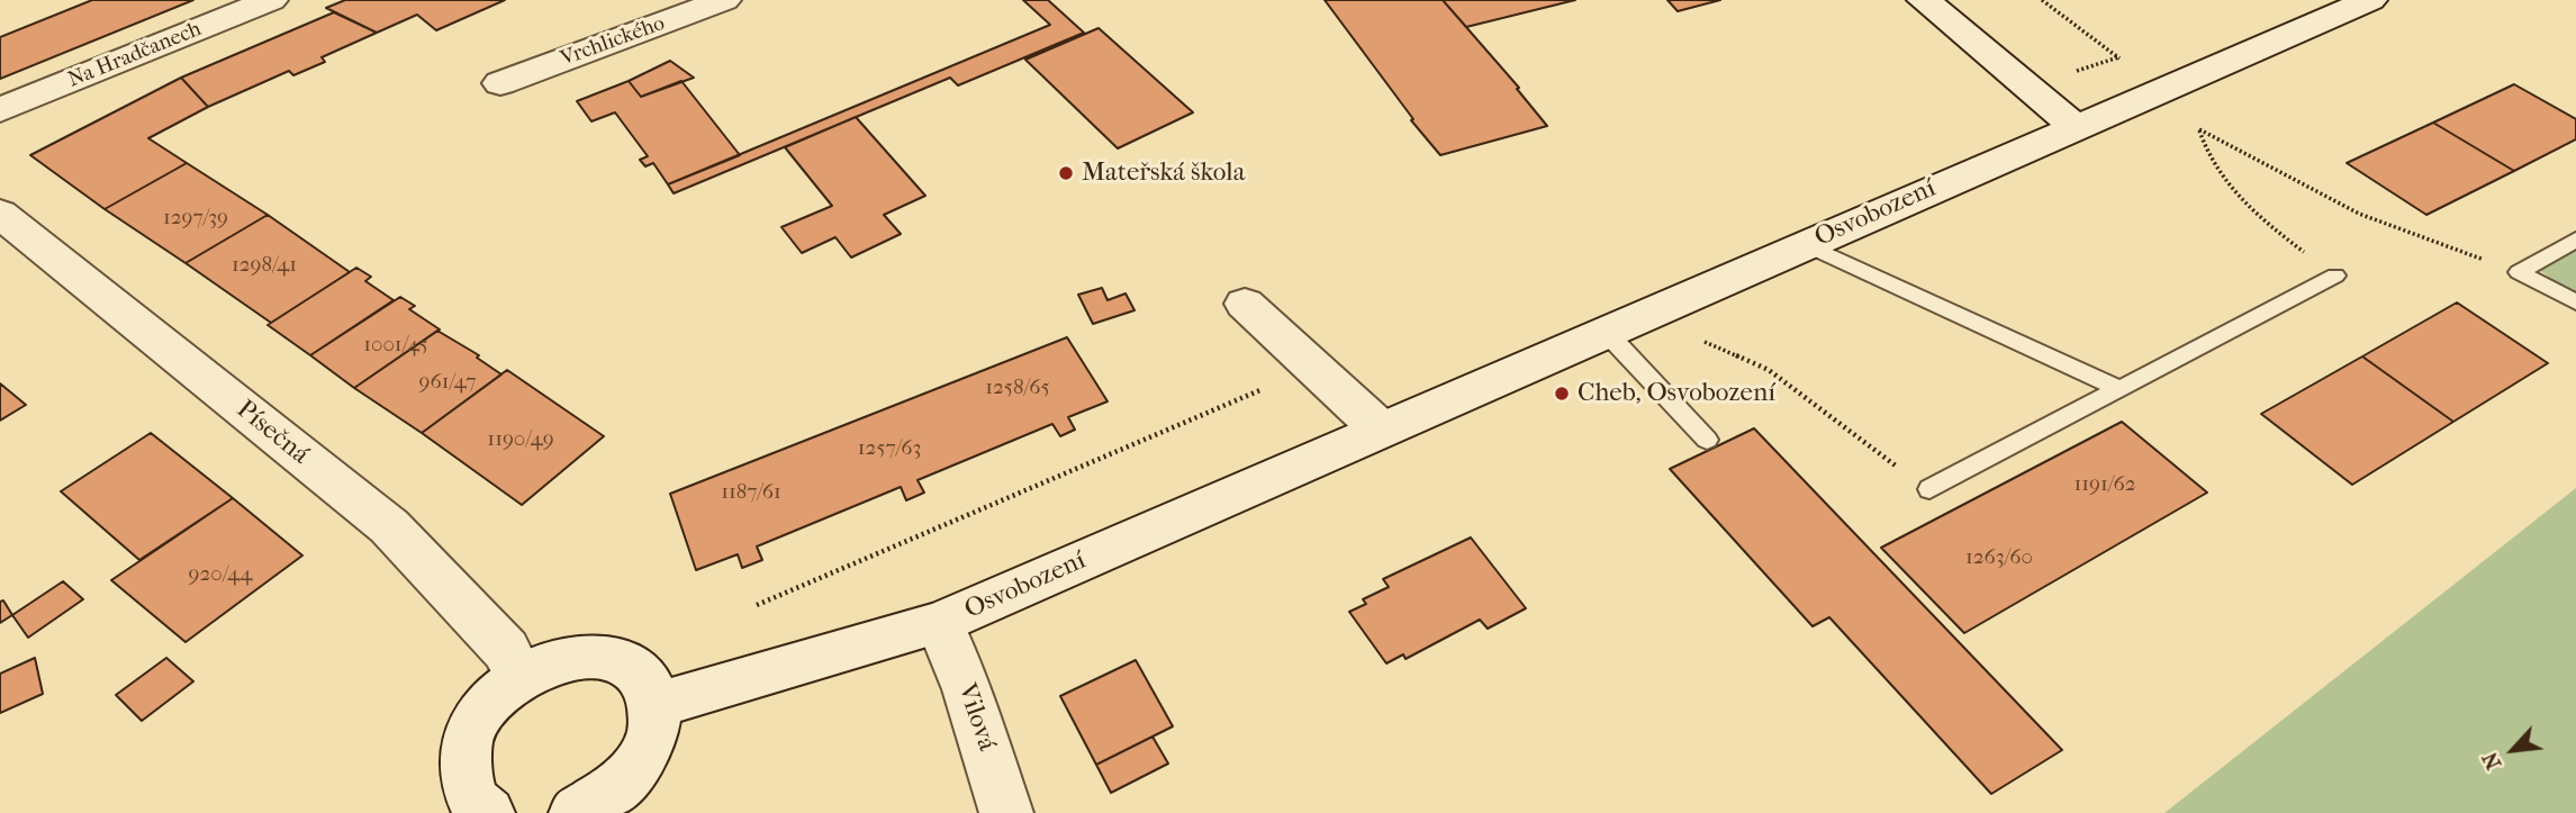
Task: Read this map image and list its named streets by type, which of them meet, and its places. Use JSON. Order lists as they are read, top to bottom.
{
  "streets": {
    "street": [
      "Vrchlického",
      "Na Hradčanech",
      "Osvobození",
      "Písečná",
      "Vilová"
    ]
  },
  "crossings": [
    ["Osvobození", "Vilová"]
  ],
  "places": ["Mateřská škola", "Cheb, Osvobození"],
  "house_numbers": [
    "1297/39",
    "1298/41",
    "1001/45",
    "961/47",
    "1258/65",
    "1190/49",
    "1257/63",
    "1191/62",
    "1187/61",
    "1263/60",
    "920/44"
  ],
  "north": "bottom left"
}
